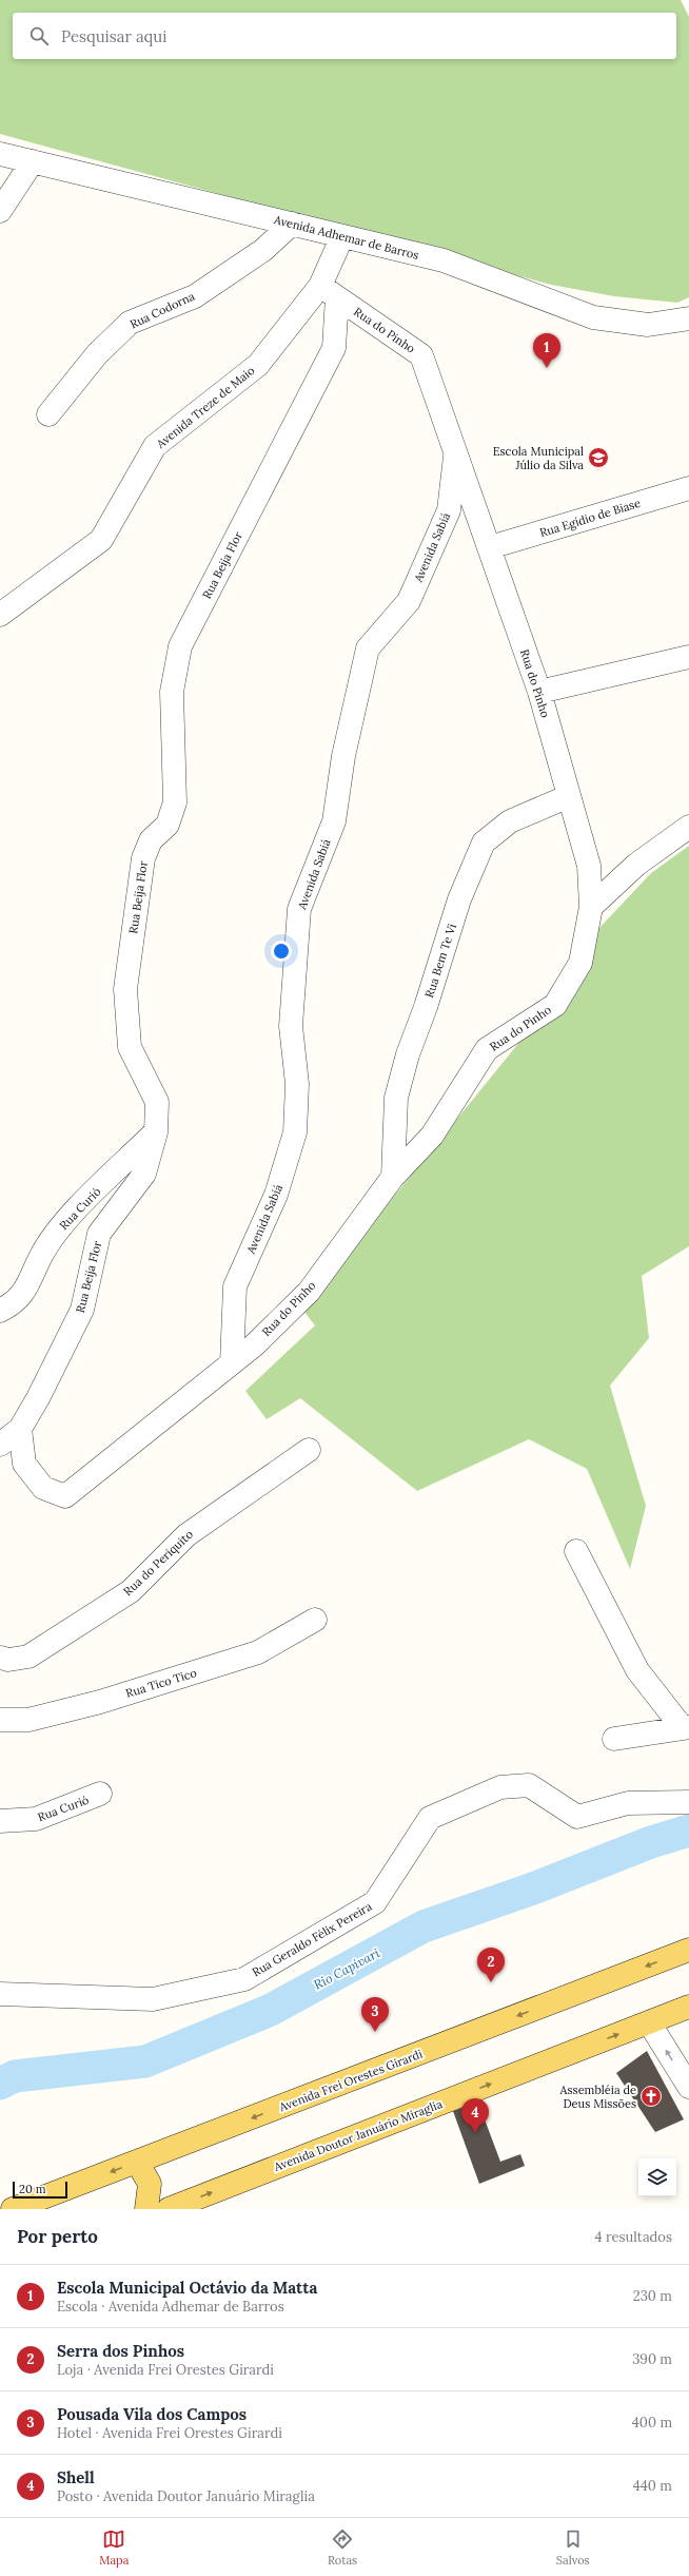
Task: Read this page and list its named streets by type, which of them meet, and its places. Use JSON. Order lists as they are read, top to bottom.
{
  "streets": {
    "main road": ["Avenida Frei Orestes Girardi", "Avenida Doutor Januário Miraglia"],
    "street": [
      "Avenida Adhemar de Barros",
      "Rua Codorna",
      "Rua do Pinho",
      "Avenida Treze de Maio",
      "Rua Egídio de Biase",
      "Avenida Sabiá",
      "Rua Beija Flor",
      "Rua Bem Te Vi",
      "Rua Curió",
      "Rua do Periquito",
      "Rua Tico Tico",
      "Rua Geraldo Félix Pereira"
    ]
  },
  "crossings": [
    ["Avenida Adhemar de Barros", "Rua Codorna"],
    ["Avenida Adhemar de Barros", "Avenida Treze de Maio"],
    ["Rua do Pinho", "Avenida Treze de Maio"],
    ["Rua do Pinho", "Rua Egídio de Biase"],
    ["Rua do Pinho", "Avenida Sabiá"],
    ["Rua do Pinho", "Rua Beija Flor"],
    ["Rua do Pinho", "Rua Bem Te Vi"],
    ["Avenida Treze de Maio", "Rua Beija Flor"],
    ["Rua Beija Flor", "Rua Curió"]
  ],
  "one_way": ["Avenida Frei Orestes Girardi", "Avenida Doutor Januário Miraglia"],
  "water": ["Rio Capivari"],
  "places": {
    "school or university": ["Escola Municipal Júlio da Silva"],
    "church": ["Assembléia de Deus Missões"]
  },
  "scale_bar": "20 m",
  "page": {
    "search": "Pesquisar aqui",
    "pins": [
      "1",
      "2",
      "3",
      "4"
    ],
    "scale": "20 m",
    "heading": ["Por perto", "4 resultados"],
    "list": [
      {
        "mark": "1",
        "name": "Escola Municipal Octávio da Matta",
        "note": "Escola · Avenida Adhemar de Barros",
        "value": "230 m"
      },
      {
        "mark": "2",
        "name": "Serra dos Pinhos",
        "note": "Loja · Avenida Frei Orestes Girardi",
        "value": "390 m"
      },
      {
        "mark": "3",
        "name": "Pousada Vila dos Campos",
        "note": "Hotel · Avenida Frei Orestes Girardi",
        "value": "400 m"
      },
      {
        "mark": "4",
        "name": "Shell",
        "note": "Posto · Avenida Doutor Januário Miraglia",
        "value": "440 m"
      }
    ],
    "nav": ["Mapa", "Rotas", "Salvos"]
  }
}
